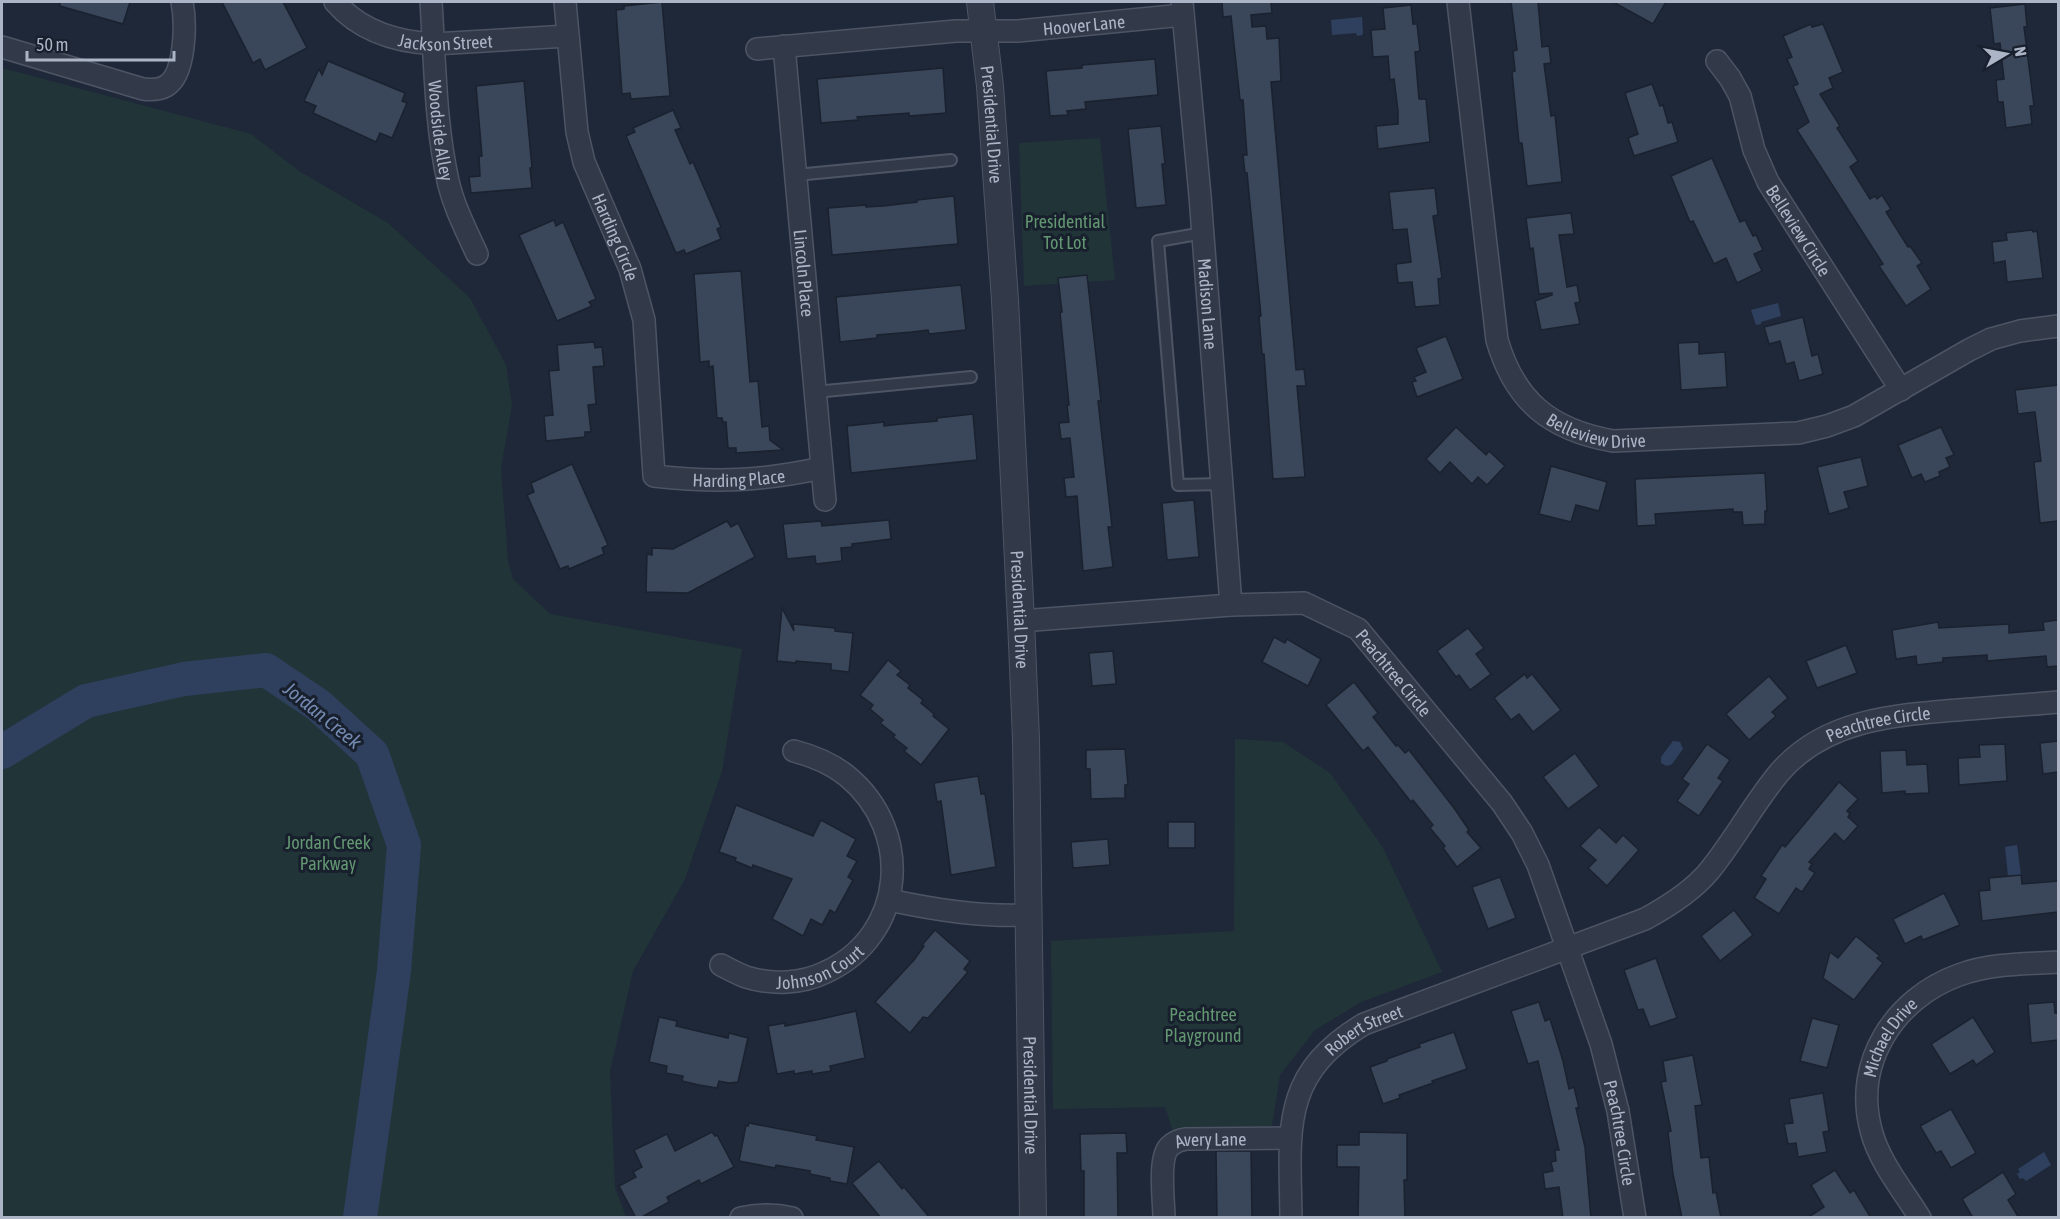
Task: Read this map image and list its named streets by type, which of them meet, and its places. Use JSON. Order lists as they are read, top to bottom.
{
  "streets": {
    "street": [
      "Hoover Lane",
      "Jackson Street",
      "Presidential Drive",
      "Woodside Alley",
      "Belleview Circle",
      "Harding Circle",
      "Lincoln Place",
      "Madison Lane",
      "Belleview Drive",
      "Harding Place",
      "Peachtree Circle",
      "Johnson Court",
      "Robert Street",
      "Michael Drive",
      "Avery Lane"
    ]
  },
  "crossings": [
    ["Hoover Lane", "Presidential Drive"],
    ["Hoover Lane", "Madison Lane"],
    ["Jackson Street", "Woodside Alley"],
    ["Jackson Street", "Harding Circle"],
    ["Presidential Drive", "Peachtree Circle"],
    ["Belleview Circle", "Belleview Drive"],
    ["Harding Circle", "Harding Place"],
    ["Lincoln Place", "Harding Place"],
    ["Madison Lane", "Peachtree Circle"],
    ["Peachtree Circle", "Robert Street"],
    ["Robert Street", "Avery Lane"]
  ],
  "water": ["Jordan Creek"],
  "parks": ["Presidential Tot Lot", "Jordan Creek Parkway", "Peachtree Playground"],
  "scale_bar": "50 m",
  "north": "right"
}
